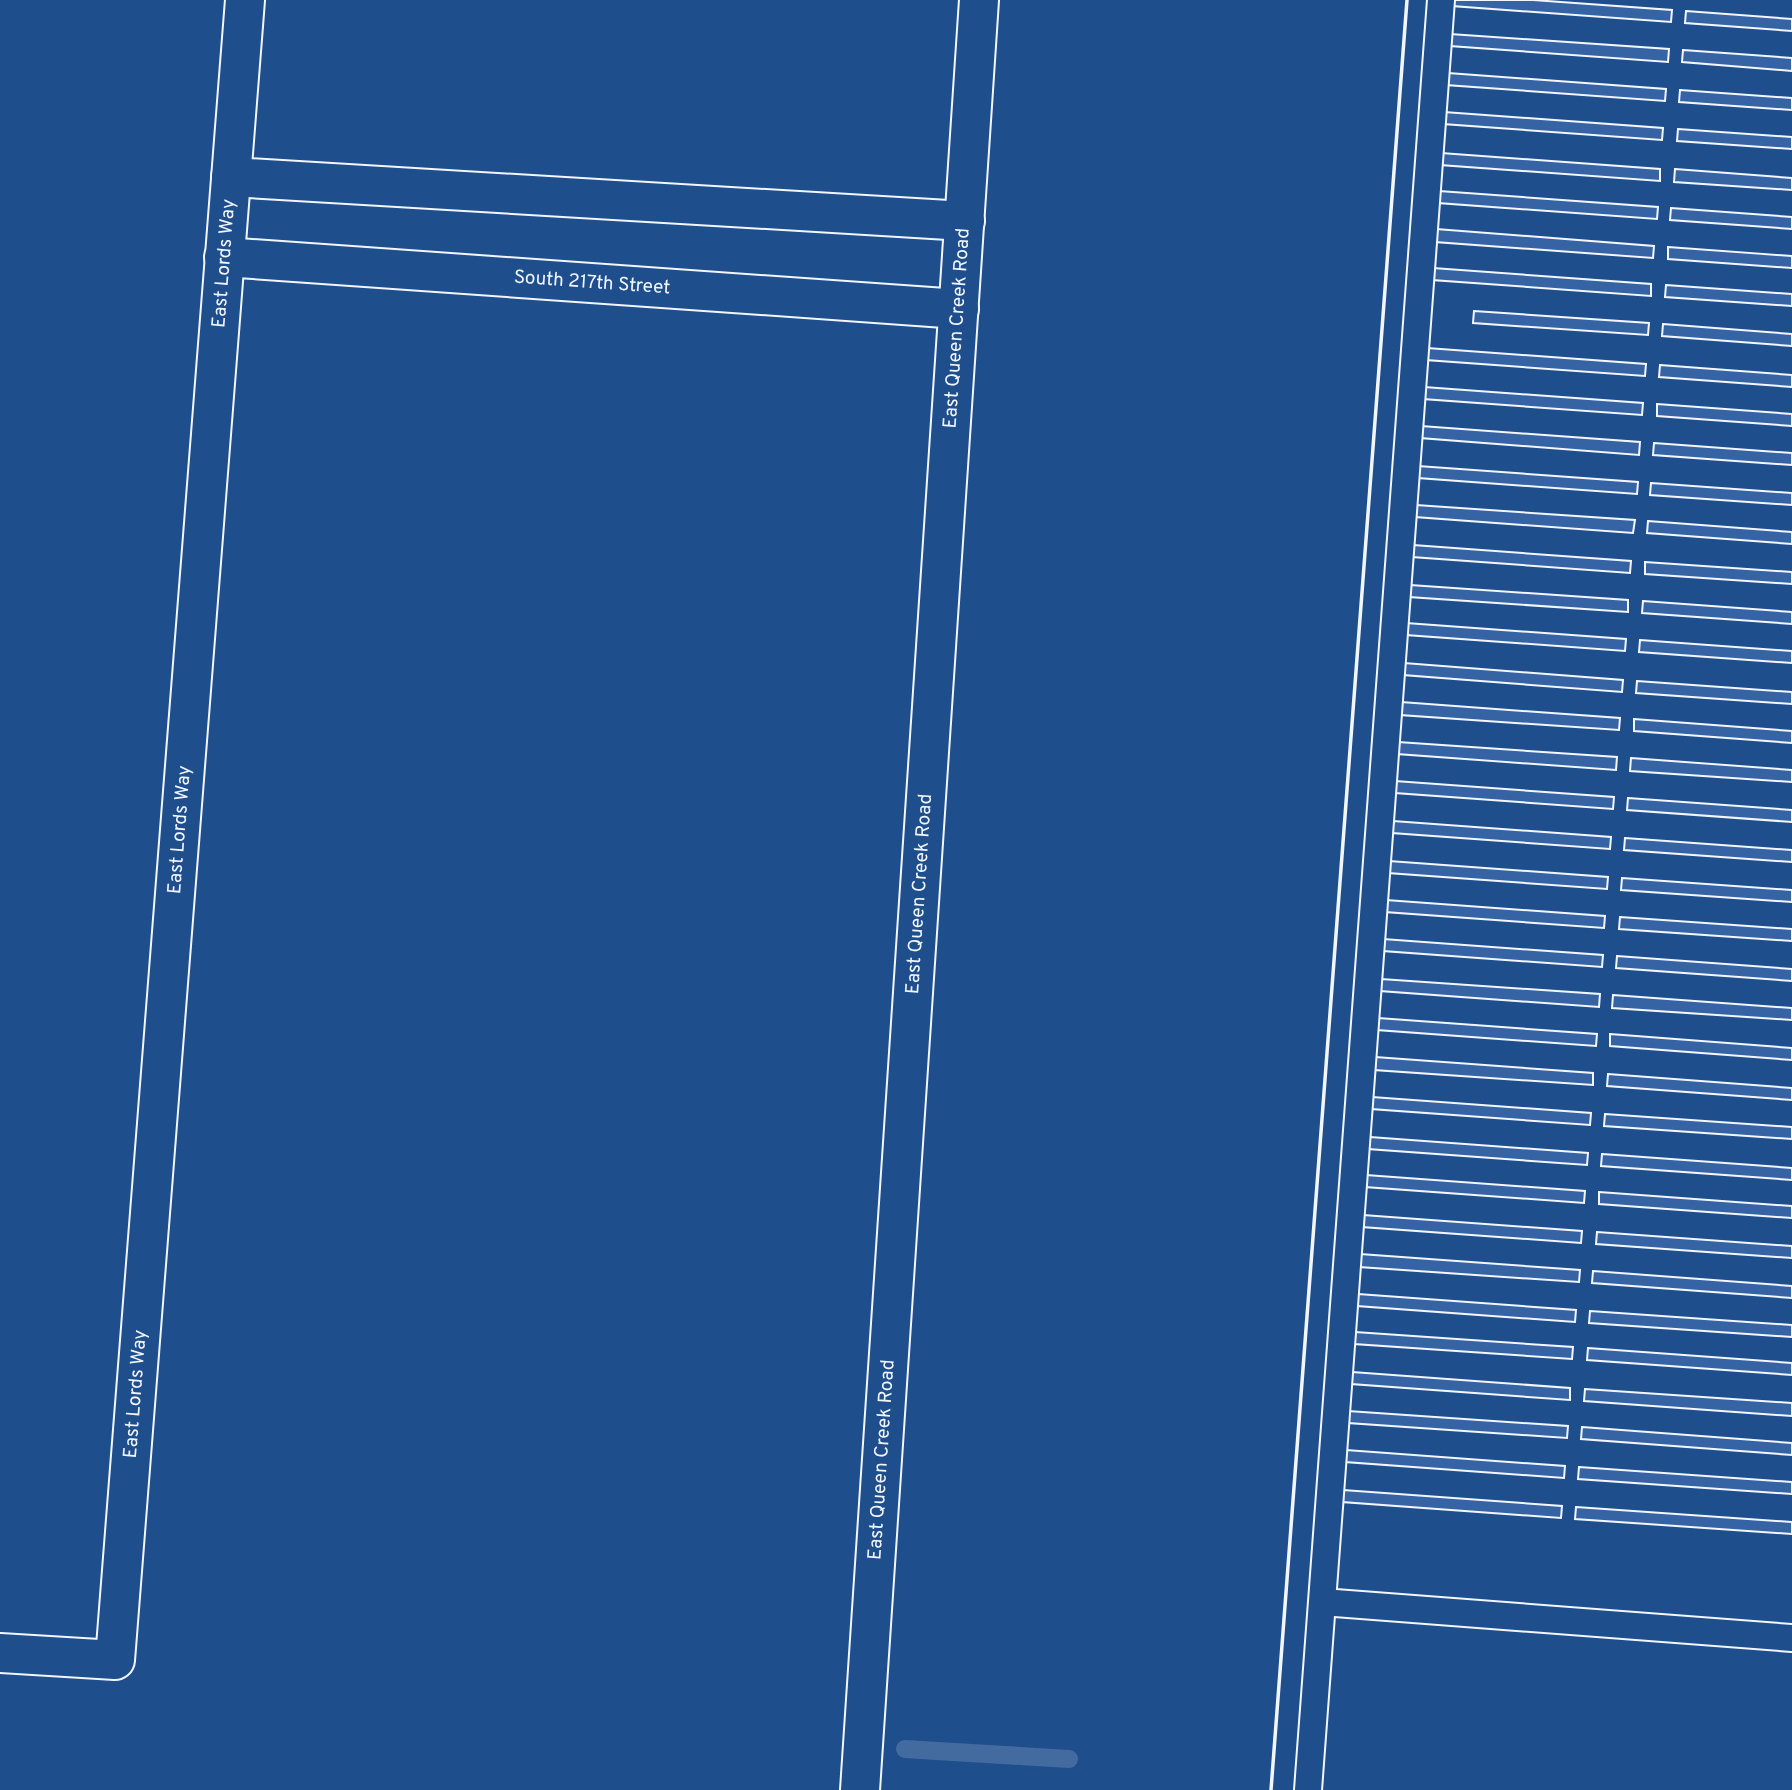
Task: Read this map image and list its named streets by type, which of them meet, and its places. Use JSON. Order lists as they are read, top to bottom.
{
  "streets": {
    "street": ["East Lords Way", "South 217th Street", "East Queen Creek Road"]
  },
  "crossings": [
    ["East Lords Way", "South 217th Street"],
    ["South 217th Street", "East Queen Creek Road"]
  ]
}
